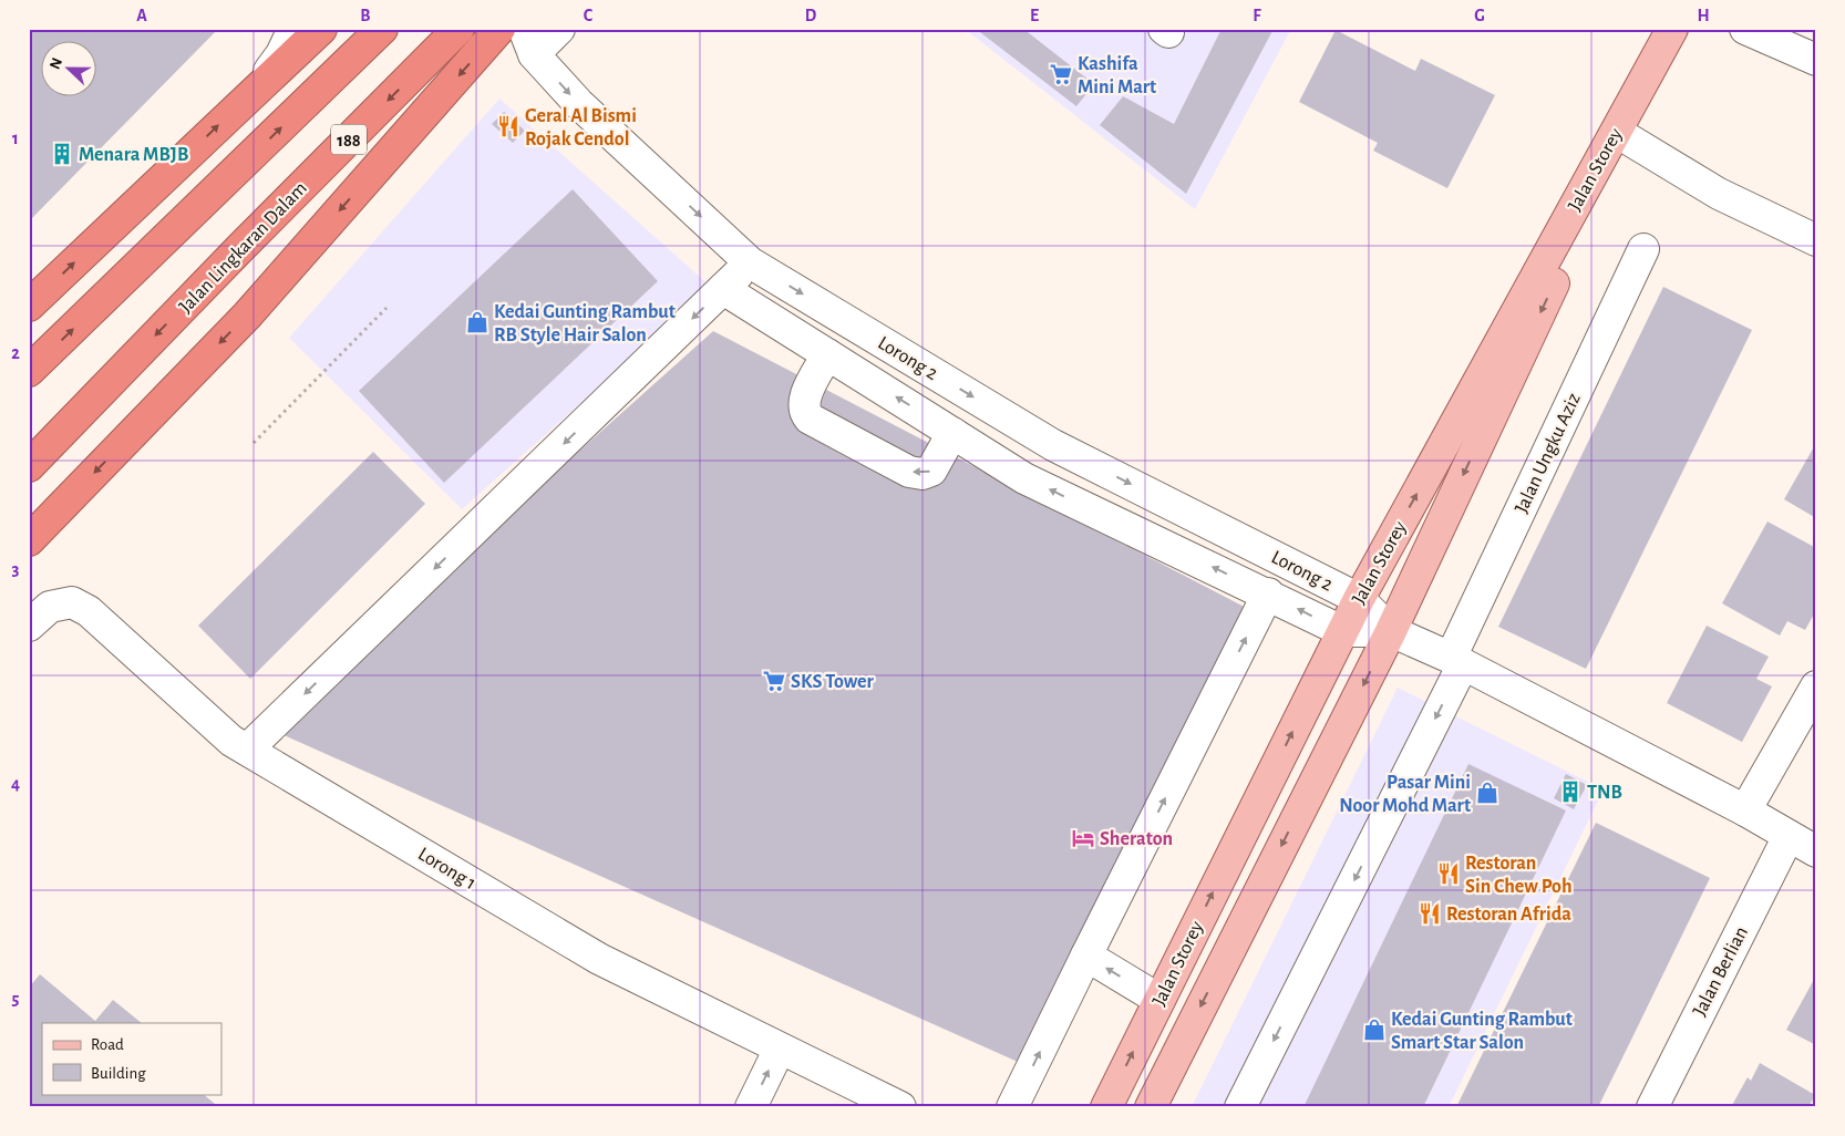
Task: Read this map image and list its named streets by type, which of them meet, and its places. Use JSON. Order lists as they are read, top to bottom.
{
  "streets": {
    "highway": ["188", "Jalan Lingkaran Dalam"],
    "main road": ["Jalan Storey"],
    "street": [
      "Lorong 2",
      "Jalan Ungku Aziz",
      "Lorong 1",
      "Jalan Berlian"
    ]
  },
  "crossings": [
    ["Jalan Storey", "Lorong 2"]
  ],
  "places": {
    "supermarket": ["Kashifa Mini Mart", "SKS Tower"],
    "restaurant": ["Geral Al Bismi Rojak Cendol", "Restoran Sin Chew Poh", "Restoran Afrida"],
    "building": ["Menara MBJB", "TNB"],
    "shop": ["Kedai Gunting Rambut RB Style Hair Salon", "Pasar Mini Noor Mohd Mart", "Kedai Gunting Rambut Smart Star Salon"],
    "hotel": ["Sheraton"]
  },
  "legend": ["Road", "Building"],
  "north": "left",
  "grid": {
    "columns": [
      "A",
      "B",
      "C",
      "D",
      "E",
      "F",
      "G",
      "H"
    ],
    "rows": [
      "1",
      "2",
      "3",
      "4",
      "5"
    ]
  }
}
